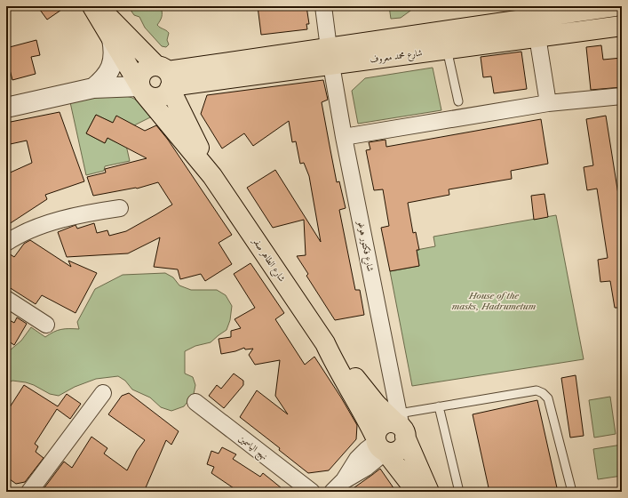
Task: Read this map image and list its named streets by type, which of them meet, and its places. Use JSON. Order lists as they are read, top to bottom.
{
  "streets": {
    "main road": ["شارع محمد معروف", "شارع الطاهر صفر"],
    "street": ["شارع فكتور هوغو", "نهج الياسمين"]
  },
  "crossings": [
    ["شارع محمد معروف", "شارع فكتور هوغو"],
    ["شارع محمد معروف", "شارع الطاهر صفر"],
    ["شارع فكتور هوغو", "شارع الطاهر صفر"]
  ],
  "parks": ["House of the masks, Hadrumetum"]
}
